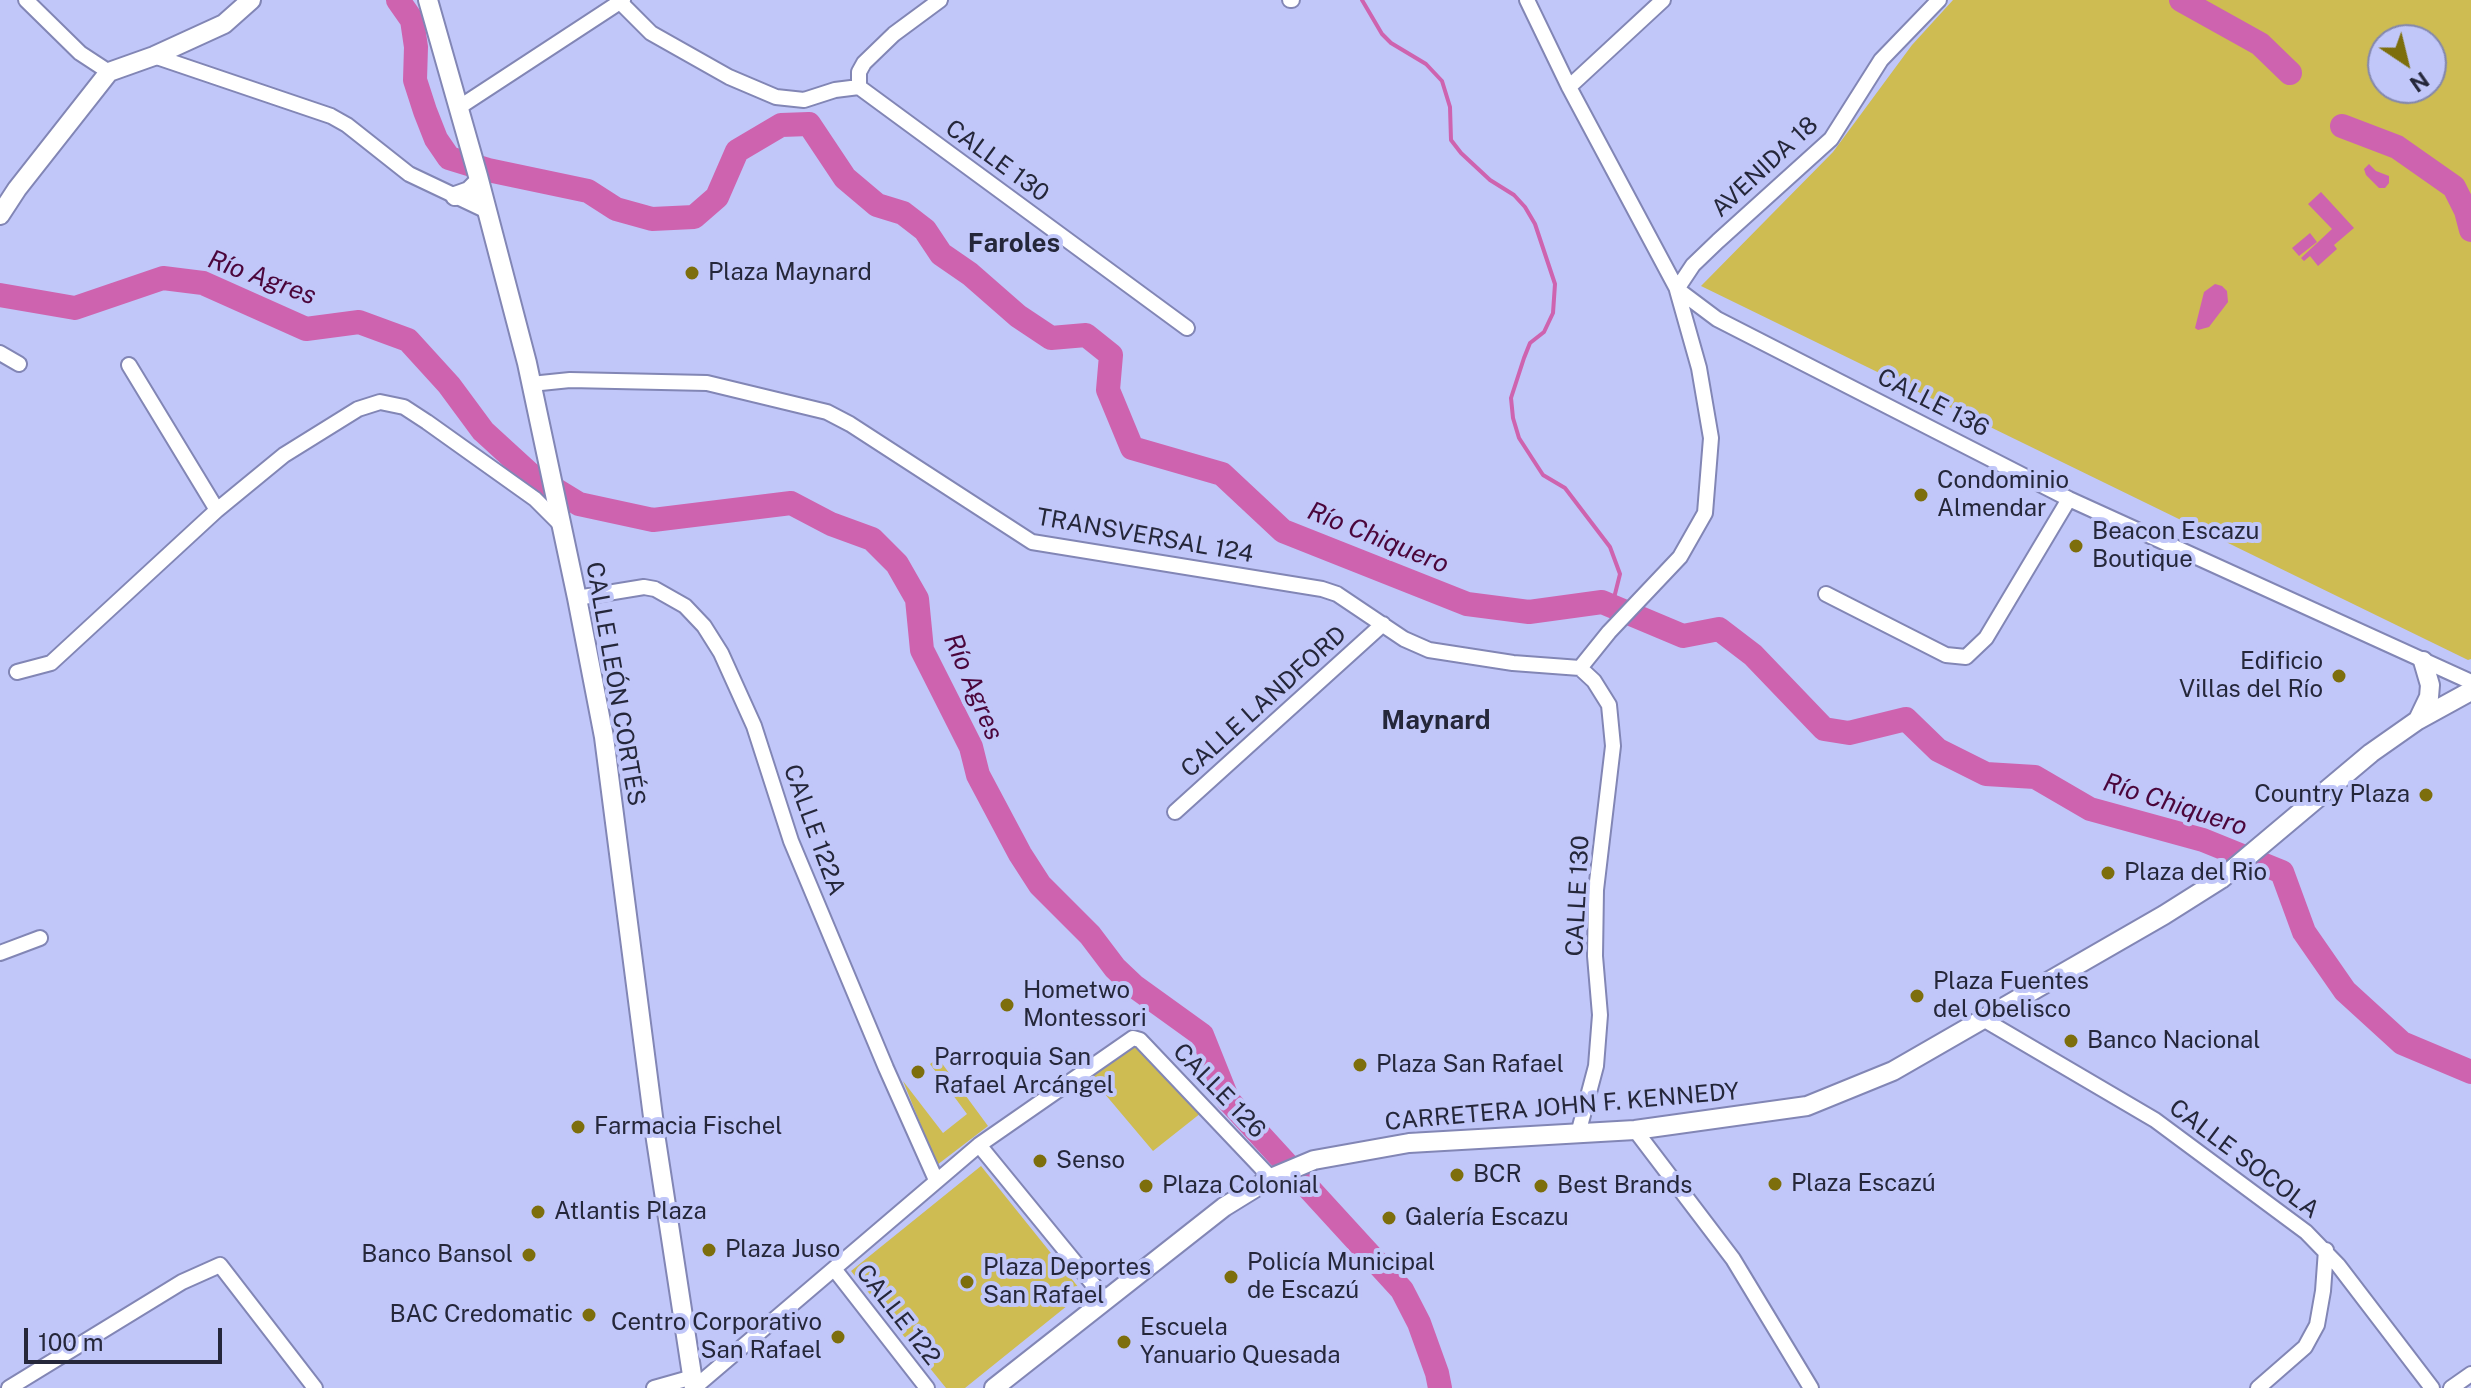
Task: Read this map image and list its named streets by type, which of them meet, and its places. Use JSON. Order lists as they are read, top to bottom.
{
  "streets": {
    "main road": ["CALLE LEÓN CORTÉS", "CARRETERA JOHN F. KENNEDY"],
    "street": [
      "CALLE 130",
      "AVENIDA 18",
      "CALLE 136",
      "TRANSVERSAL 124",
      "CALLE LANDFORD",
      "CALLE 122A",
      "CALLE 126",
      "CALLE SOCOLA",
      "CALLE 122"
    ]
  },
  "crossings": [
    ["CALLE 130", "TRANSVERSAL 124"],
    ["CALLE 130", "CARRETERA JOHN F. KENNEDY"],
    ["AVENIDA 18", "CALLE 136"],
    ["TRANSVERSAL 124", "CALLE LEÓN CORTÉS"],
    ["TRANSVERSAL 124", "CALLE LANDFORD"],
    ["CALLE LEÓN CORTÉS", "CALLE 122A"],
    ["CALLE 126", "CARRETERA JOHN F. KENNEDY"],
    ["CARRETERA JOHN F. KENNEDY", "CALLE SOCOLA"]
  ],
  "districts": ["Faroles", "Maynard"],
  "water": ["Río Agres", "Río Chiquero"],
  "places": [
    "Plaza Maynard",
    "Condominio Almendar",
    "Beacon Escazu Boutique",
    "Edificio Villas del Río",
    "Country Plaza",
    "Plaza del Rio",
    "Plaza Fuentes del Obelisco",
    "Hometwo Montessori",
    "Banco Nacional",
    "Plaza San Rafael",
    "Parroquia San Rafael Arcángel",
    "Farmacia Fischel",
    "Senso",
    "BCR",
    "Plaza Escazú",
    "Plaza Colonial",
    "Best Brands",
    "Atlantis Plaza",
    "Galería Escazu",
    "Plaza Juso",
    "Banco Bansol",
    "Policía Municipal de Escazú",
    "Plaza Deportes San Rafael",
    "BAC Credomatic",
    "Centro Corporativo San Rafael",
    "Escuela Yanuario Quesada"
  ],
  "scale_bar": "100 m",
  "north": "bottom right"
}
